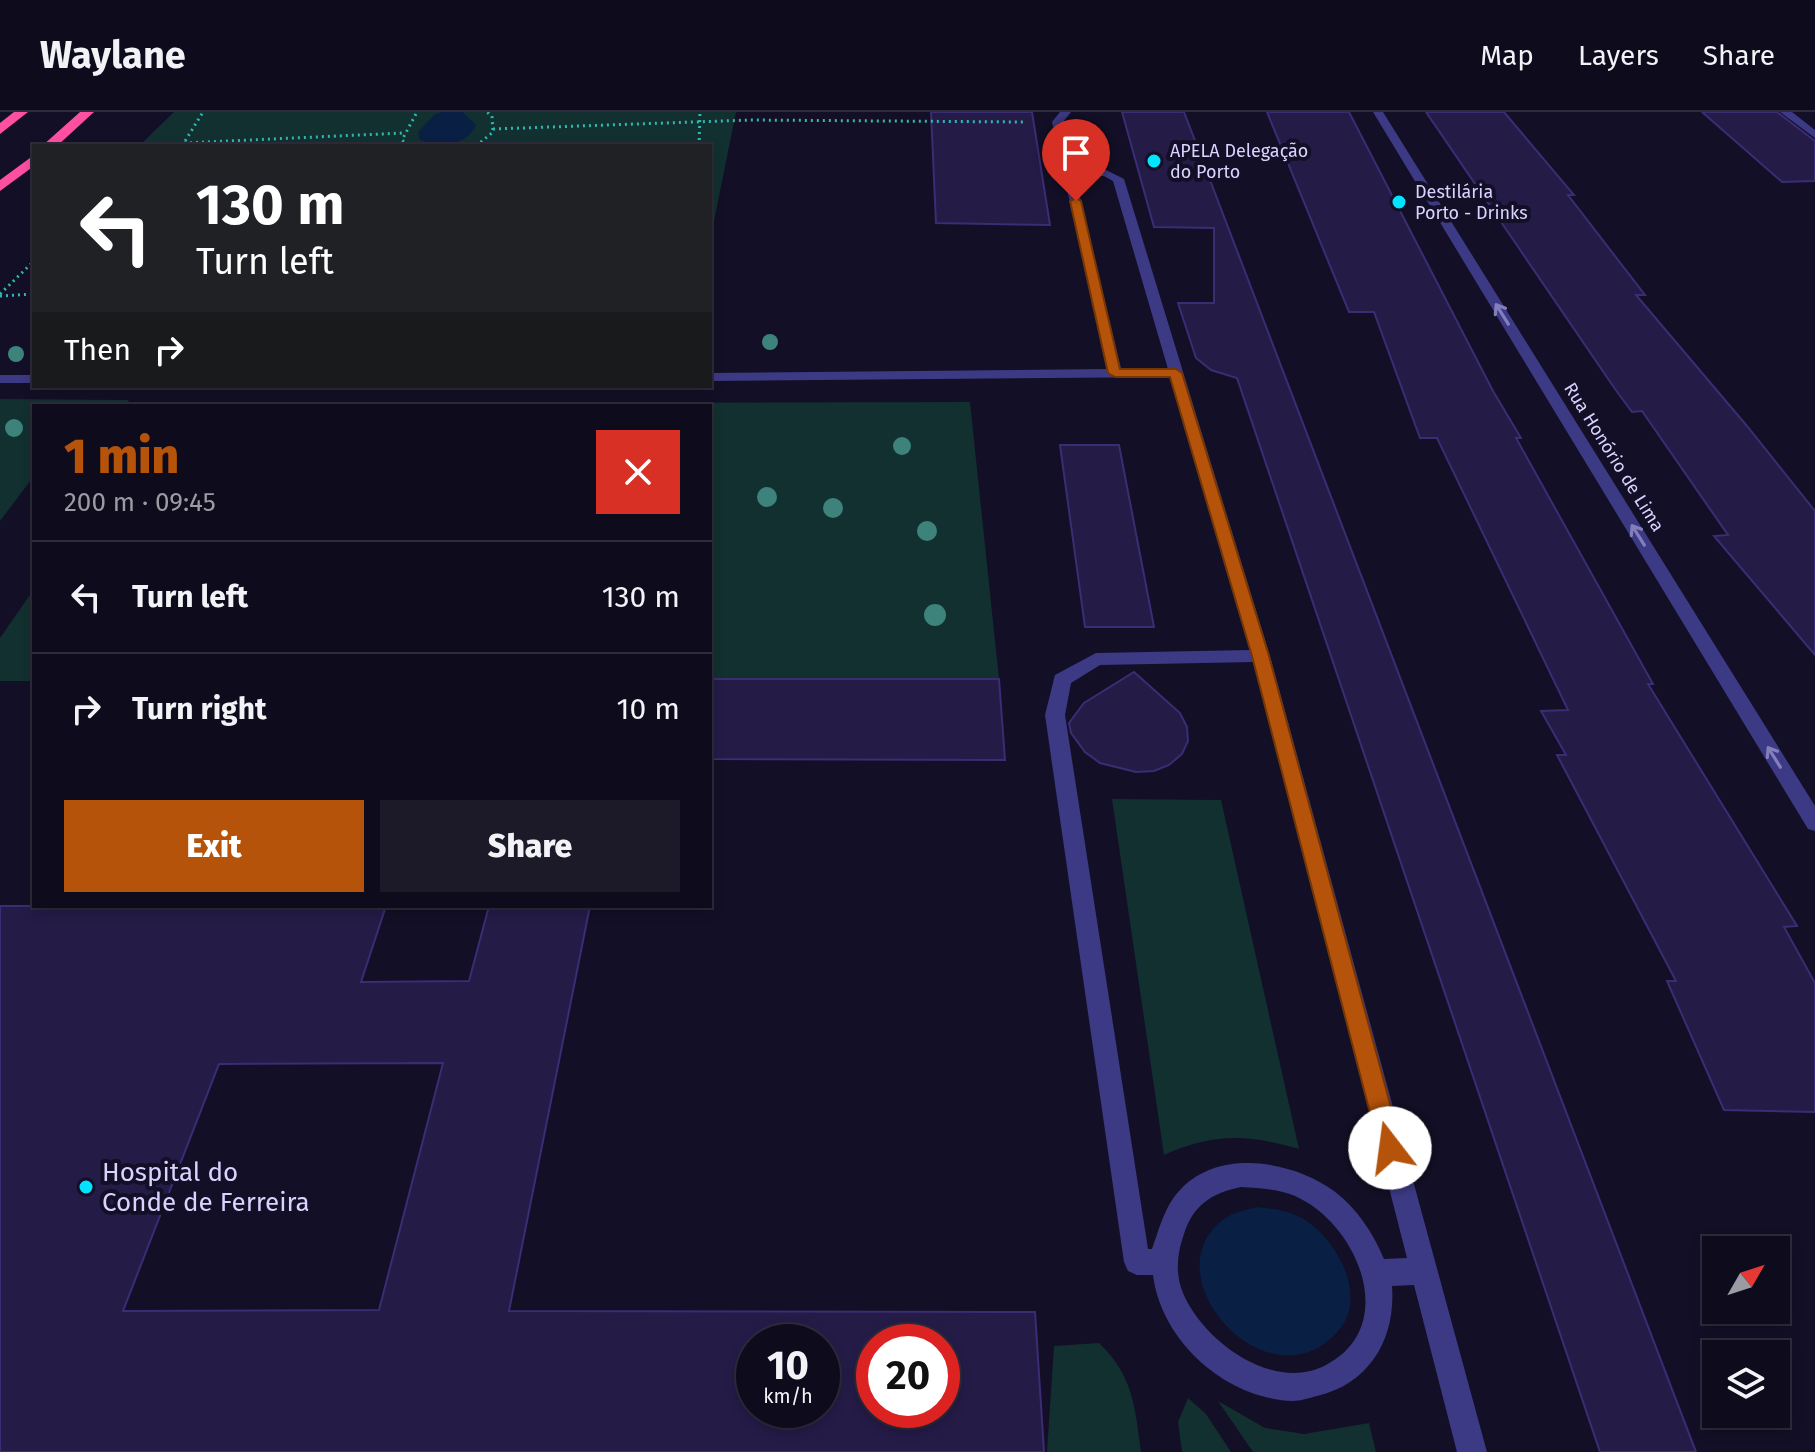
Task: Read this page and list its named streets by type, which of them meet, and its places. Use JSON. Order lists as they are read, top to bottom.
{
  "streets": {
    "street": ["Rua Honório de Lima"]
  },
  "one_way": ["Rua Honório de Lima"],
  "places": ["APELA Delegação do Porto", "Destilária Porto - Drinks", "Hospital do Conde de Ferreira"],
  "north": "top right",
  "page": {
    "header": "Waylane",
    "nav": ["Map", "Layers", "Share"],
    "turn": ["130 m", "Turn left"],
    "then": "Then",
    "heading": ["1 min", "200 m · 09:45"],
    "list": [
      {
        "name": "Turn left",
        "value": "130 m"
      },
      {
        "name": "Turn right",
        "value": "10 m"
      }
    ],
    "buttons": ["Exit", "Share"],
    "speed": "10 km/h",
    "limit": "20"
  }
}
